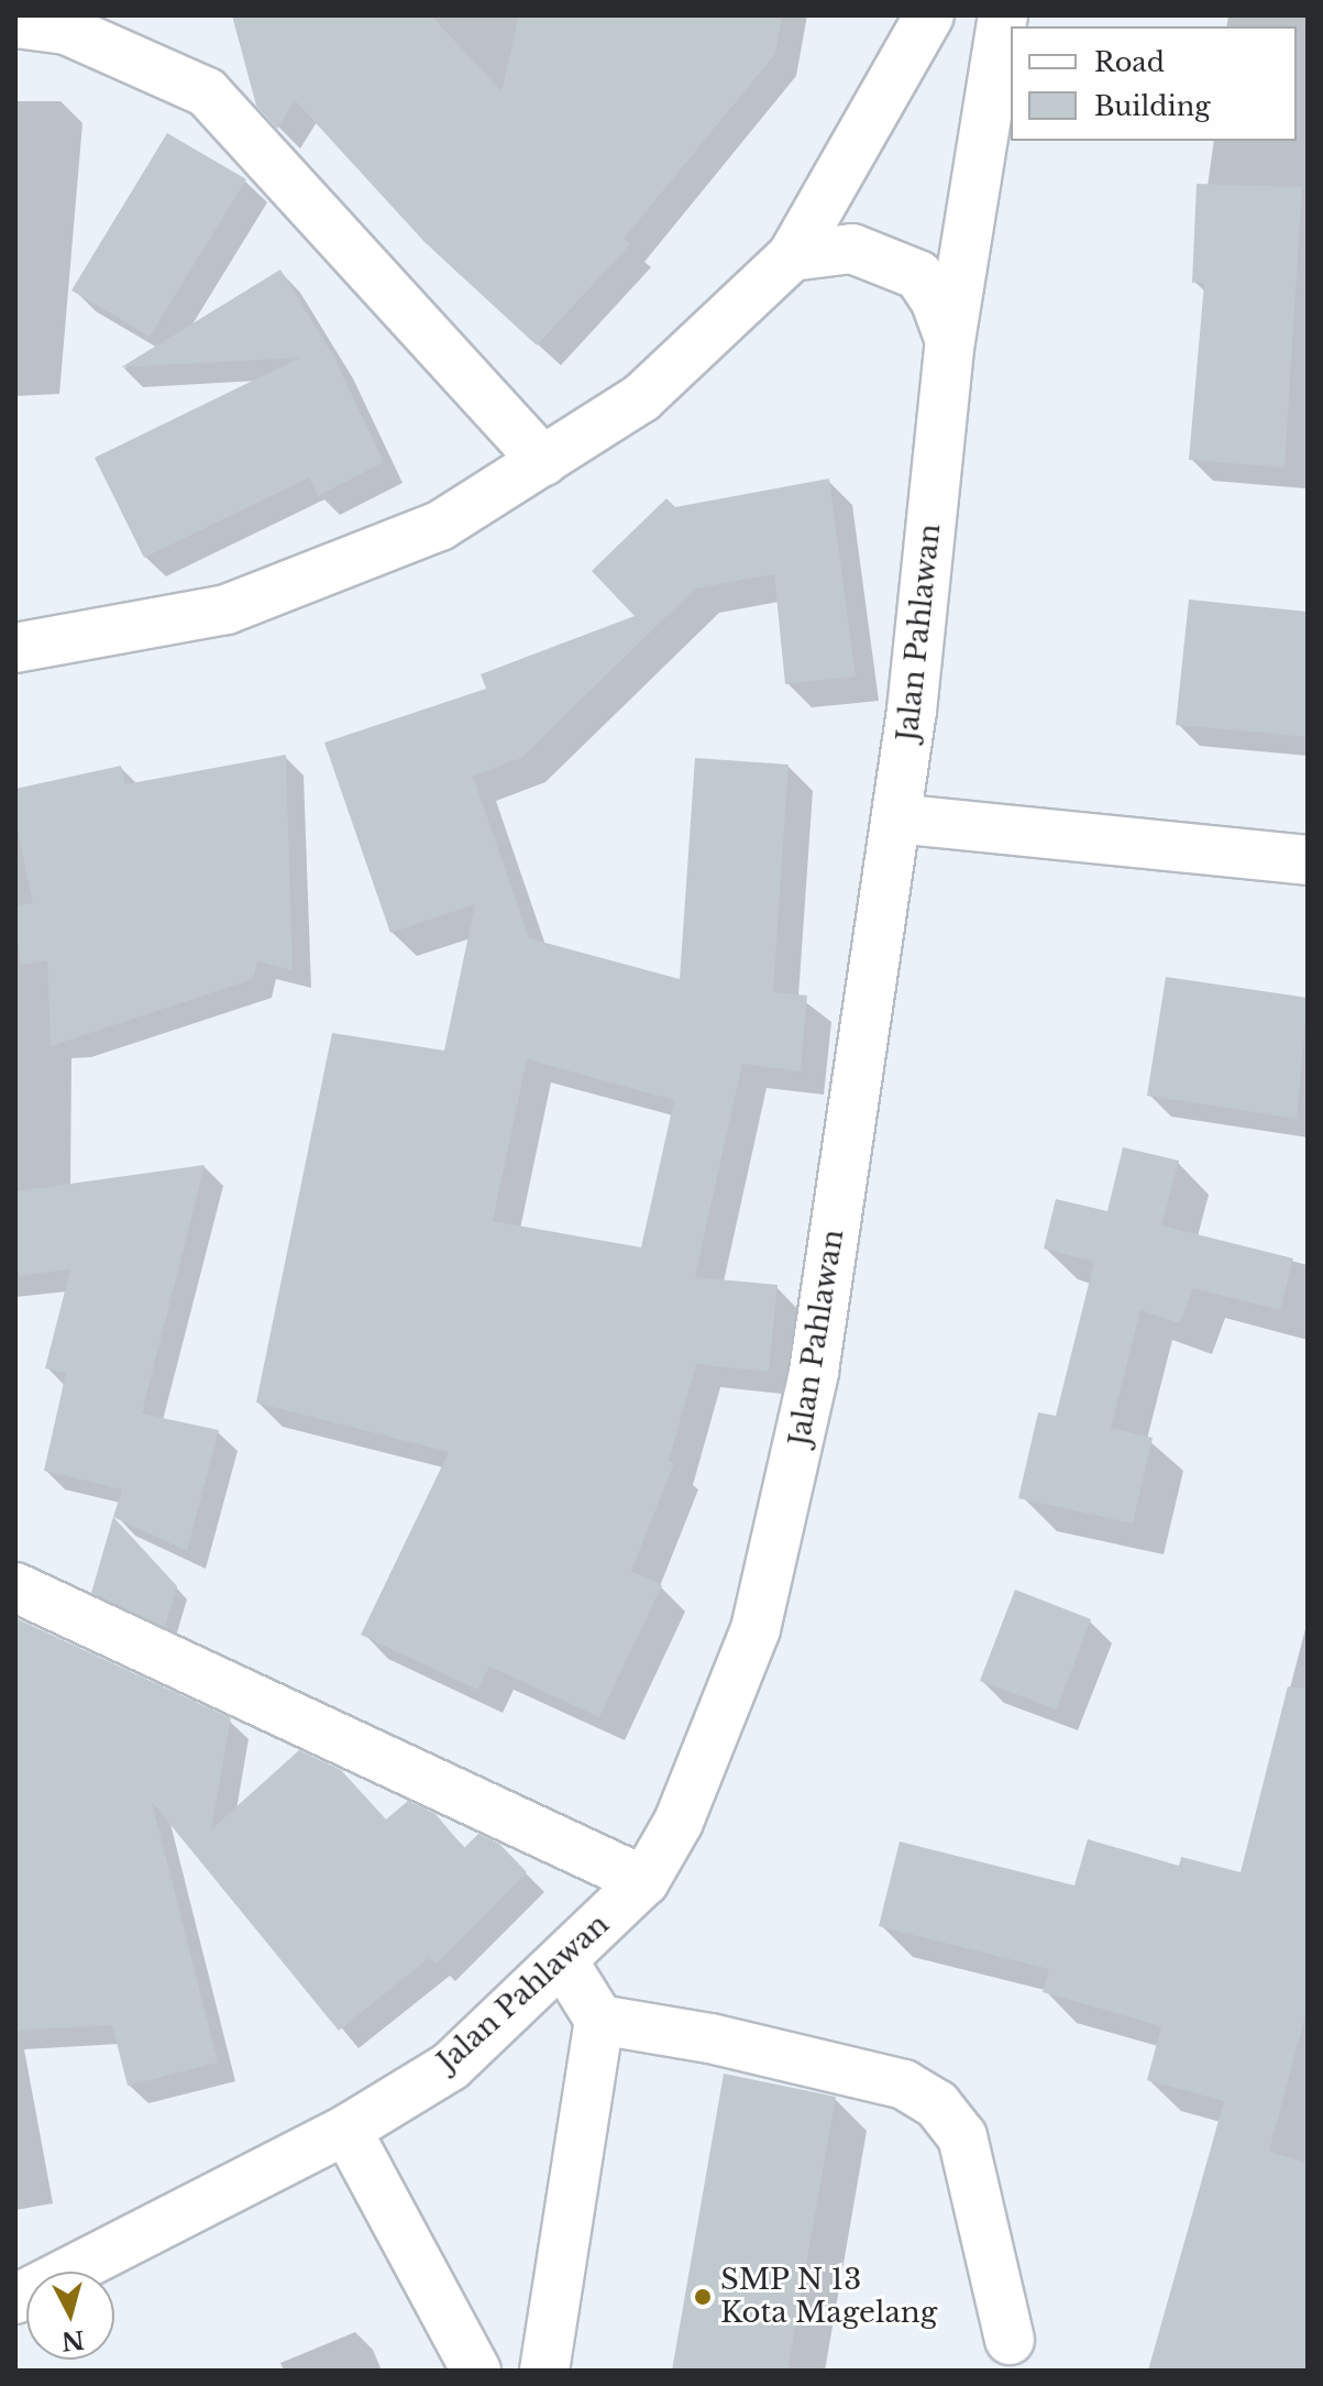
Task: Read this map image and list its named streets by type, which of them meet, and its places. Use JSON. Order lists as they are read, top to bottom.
{
  "streets": {
    "main road": ["Jalan Pahlawan"]
  },
  "places": ["SMP N 13 Kota Magelang"],
  "legend": ["Road", "Building"],
  "north": "bottom"
}
